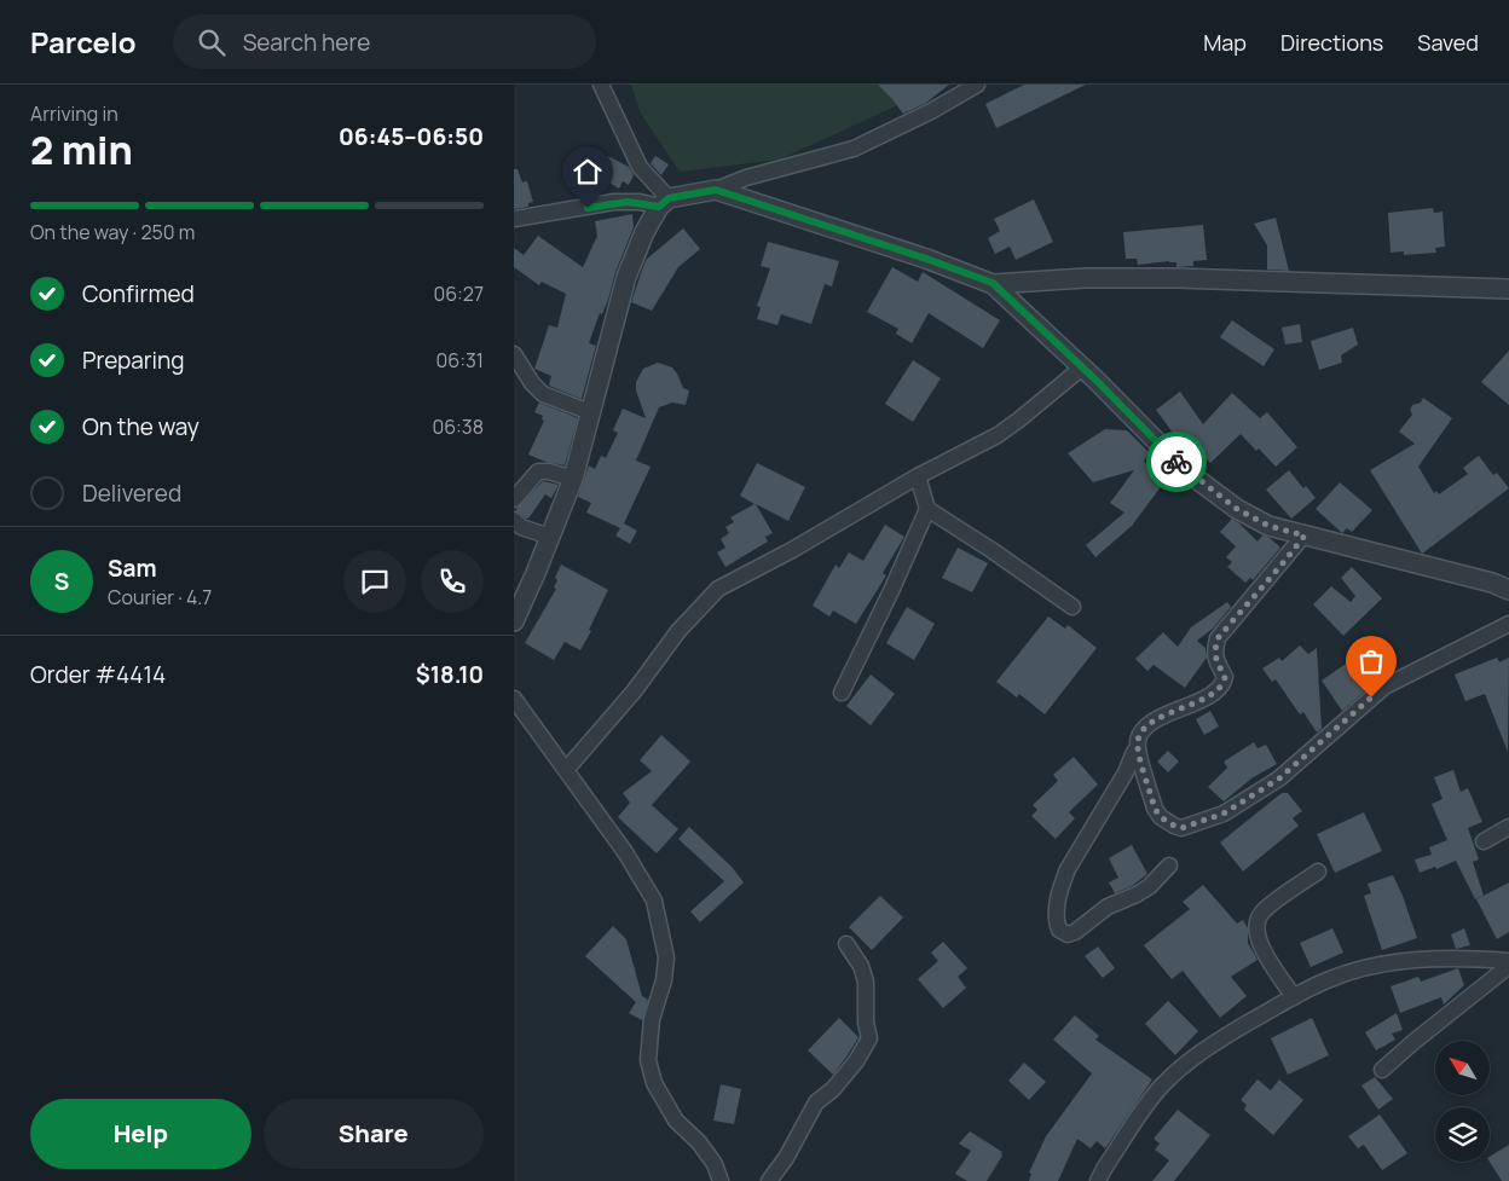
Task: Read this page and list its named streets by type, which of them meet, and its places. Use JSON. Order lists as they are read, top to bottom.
{
  "north": "top left",
  "page": {
    "header": "Parcelo",
    "search": "Search here",
    "nav": ["Map", "Directions", "Saved"],
    "heading": ["2 min", "Arriving in", "06:45–06:50"],
    "panel": [
      "Sam",
      "Courier · 4.7",
      "Order #4414",
      "$18.10"
    ],
    "bar": "On the way · 250 m",
    "list": [
      ["Confirmed", "06:27"],
      ["Preparing", "06:31"],
      ["On the way", "06:38"],
      "Delivered"
    ],
    "round": "S",
    "buttons": ["Help", "Share"]
  }
}
